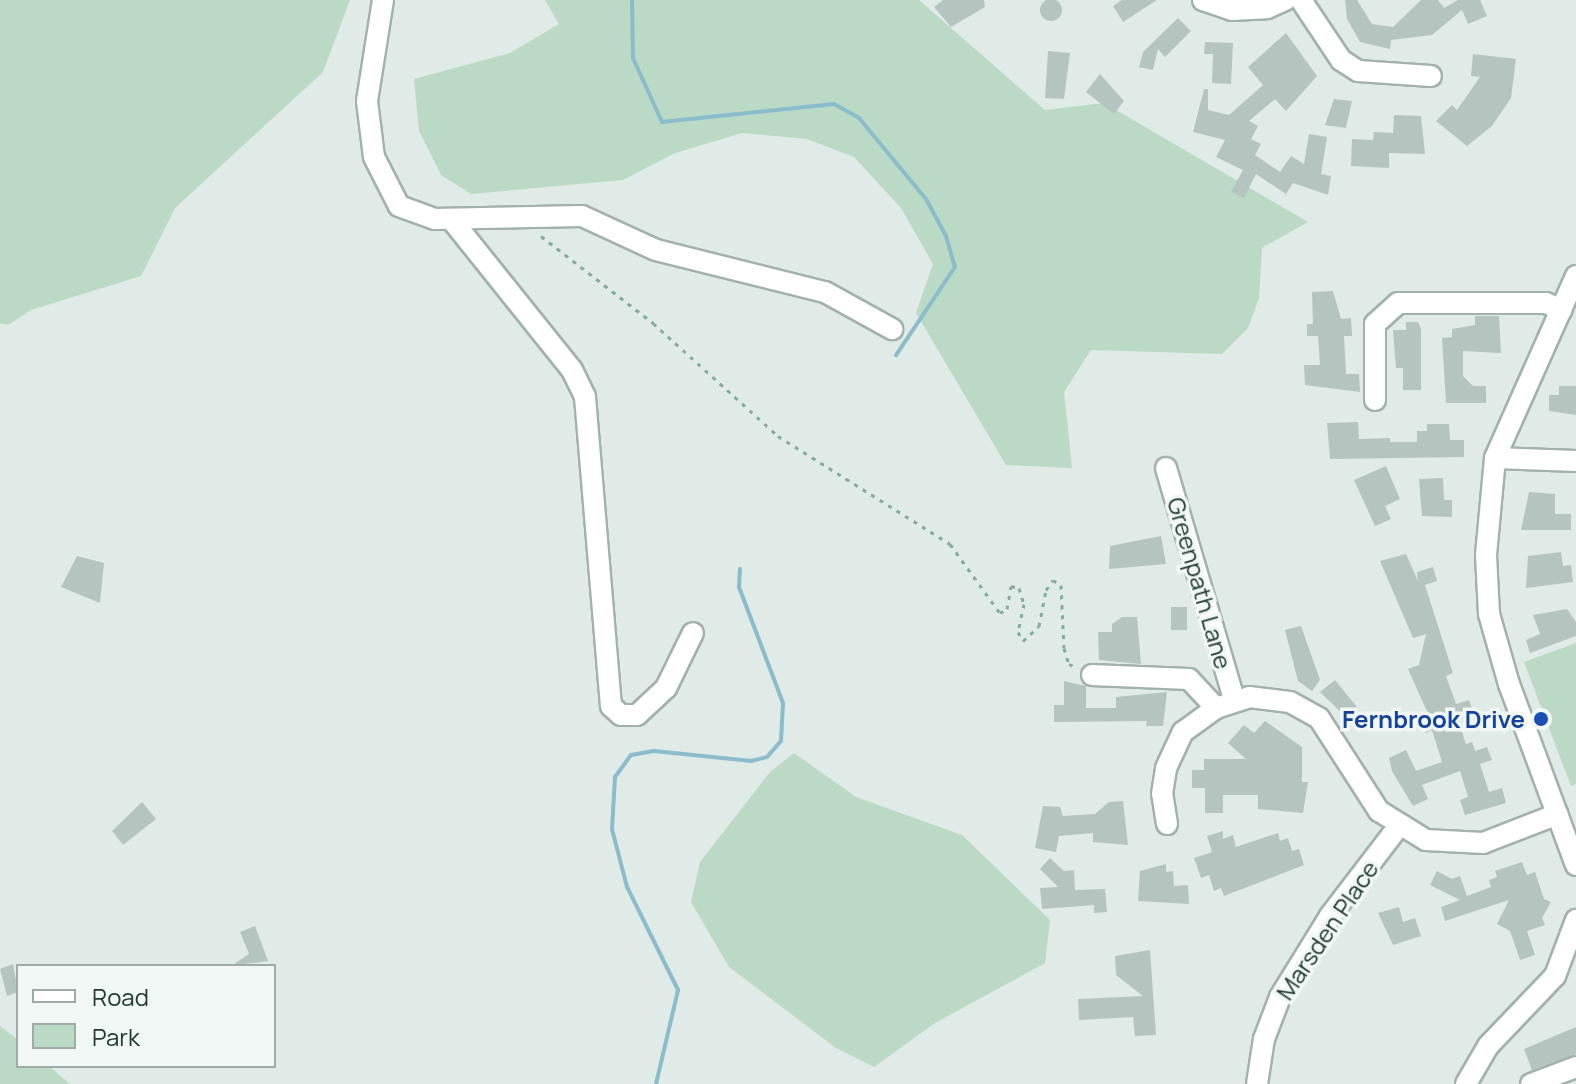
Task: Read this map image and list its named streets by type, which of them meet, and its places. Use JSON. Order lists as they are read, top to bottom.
{
  "streets": {
    "street": ["Greenpath Lane", "Marsden Place"]
  },
  "places": ["Fernbrook Drive"],
  "legend": ["Road", "Park"]
}
